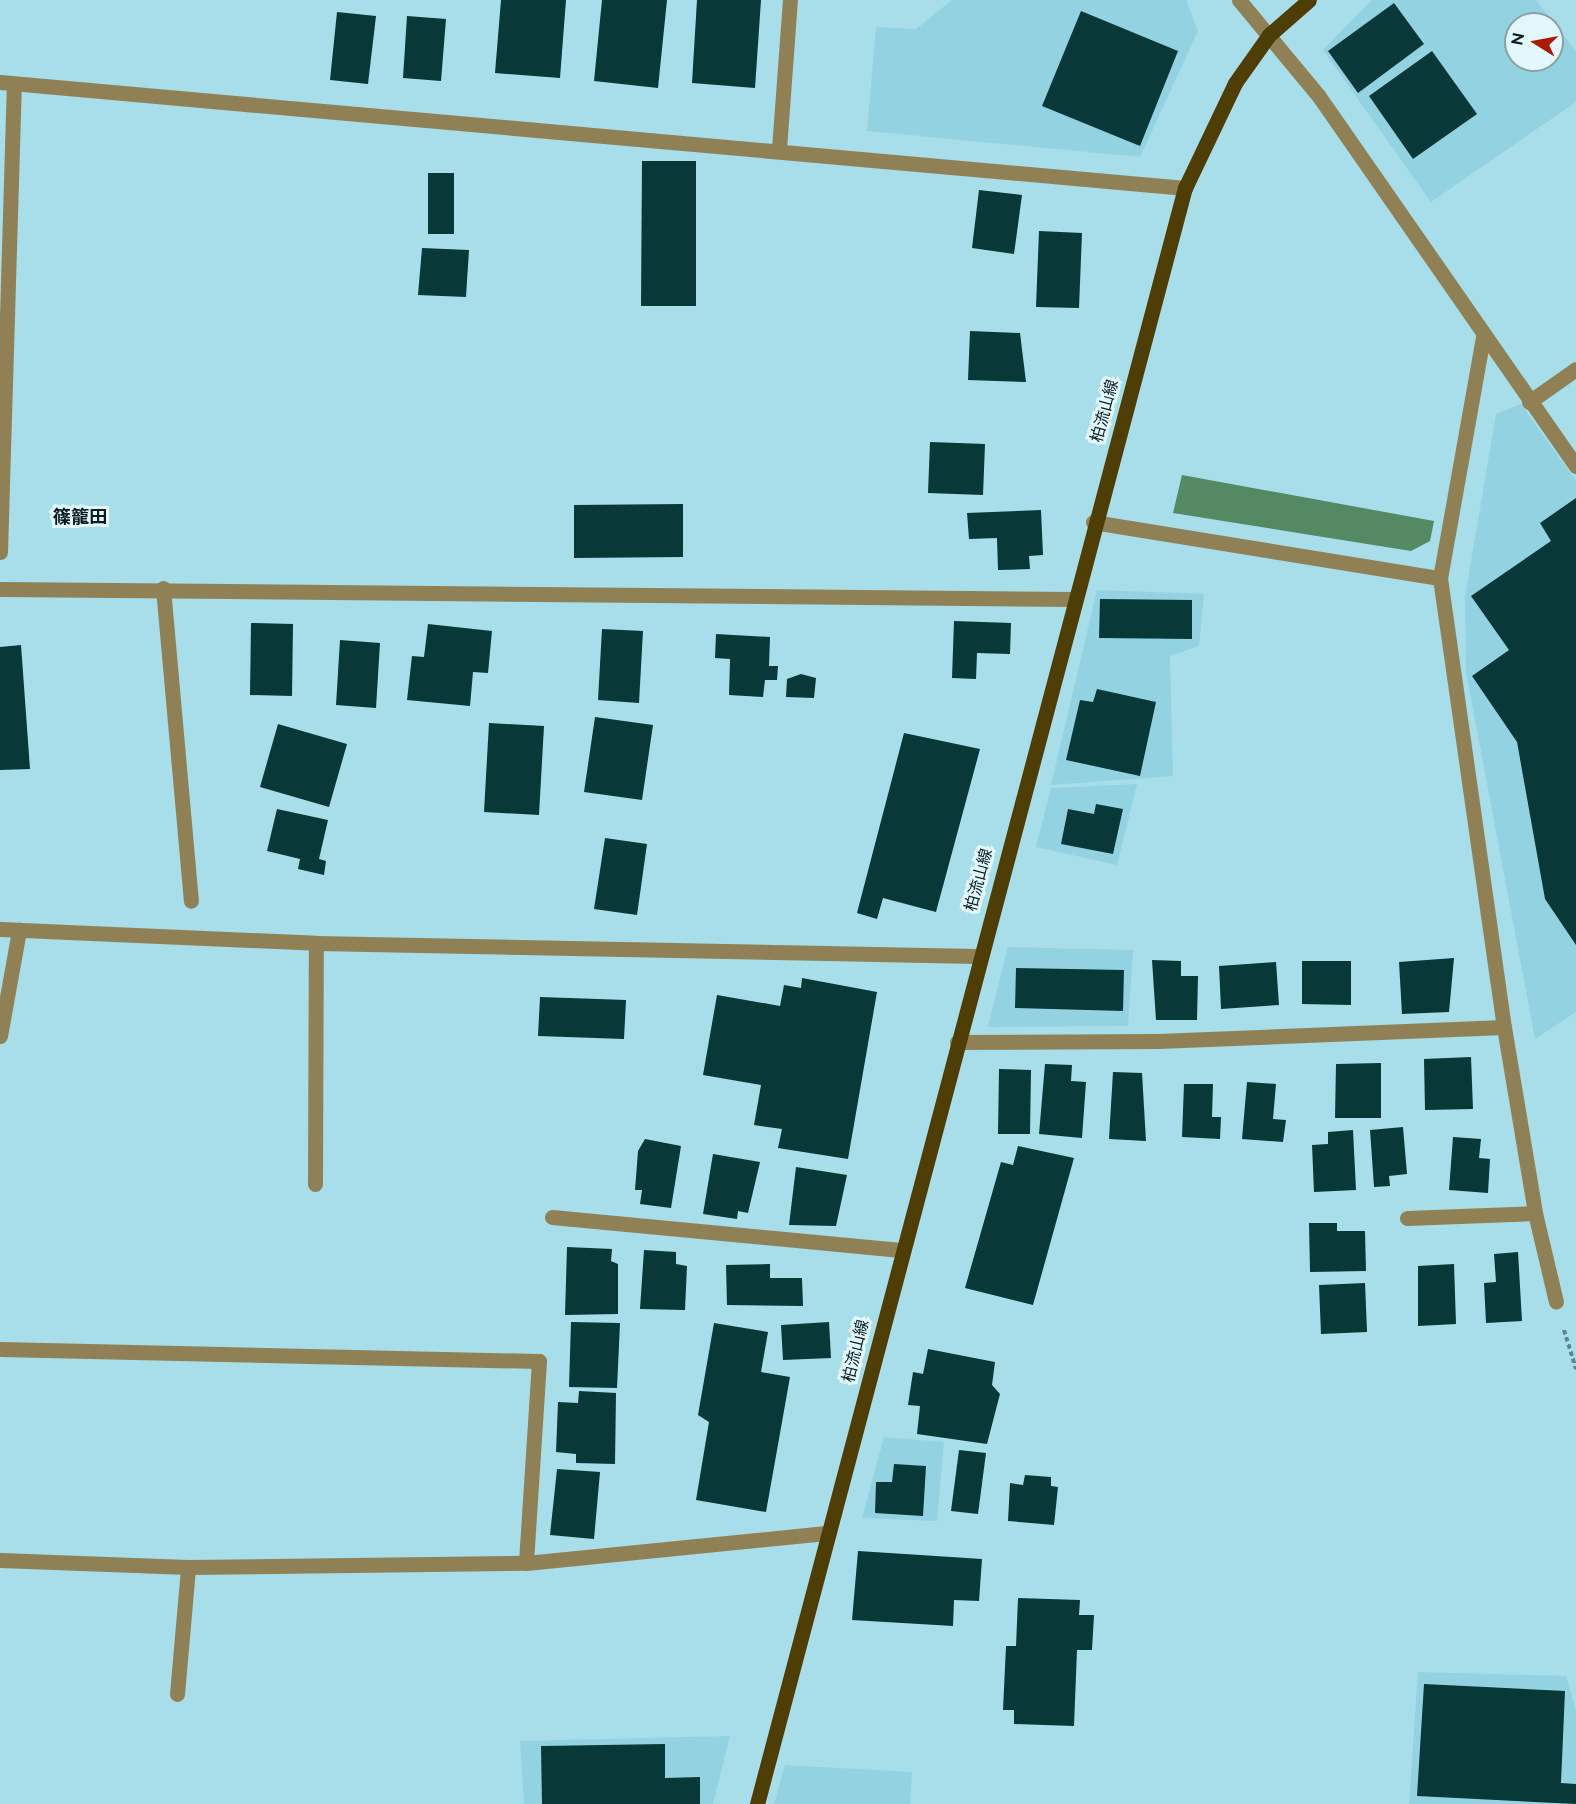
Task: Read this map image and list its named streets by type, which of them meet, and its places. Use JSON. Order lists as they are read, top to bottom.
{
  "streets": {
    "main road": ["柏流山線"]
  },
  "districts": ["篠籠田"],
  "north": "left"
}
